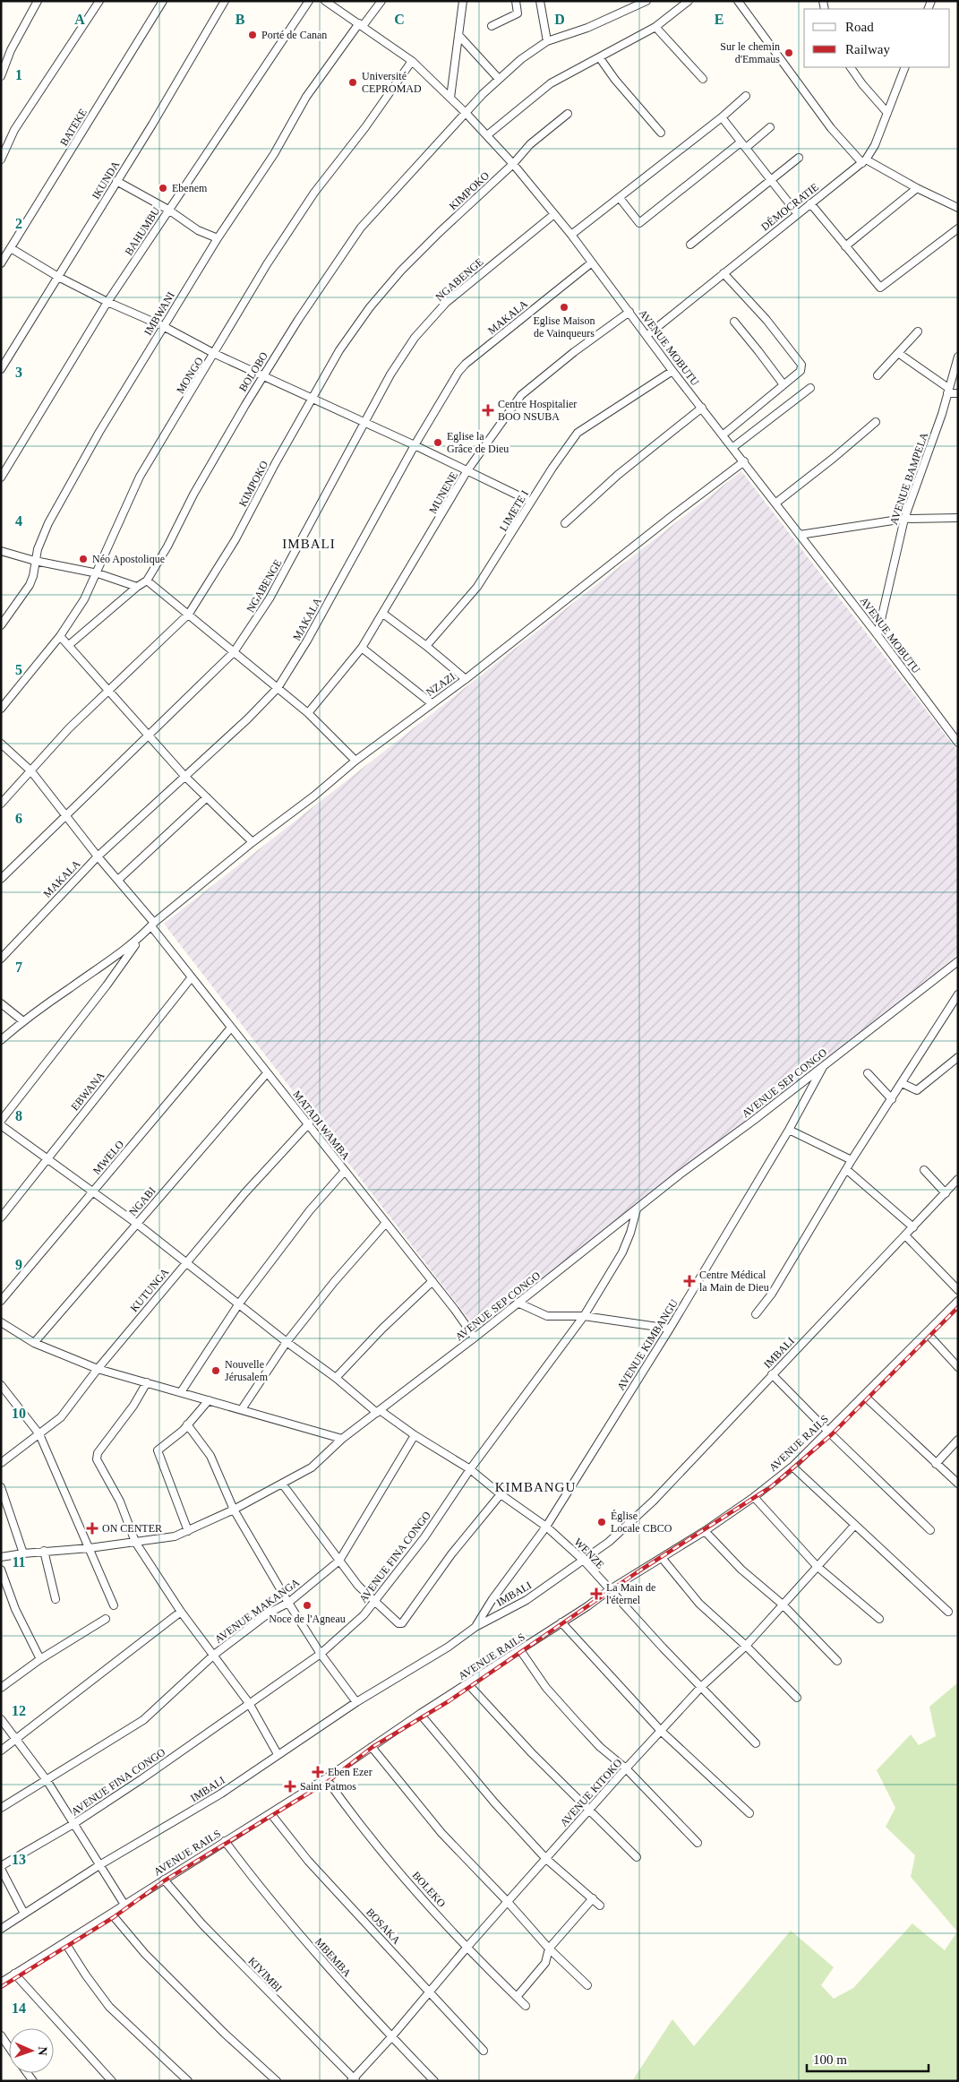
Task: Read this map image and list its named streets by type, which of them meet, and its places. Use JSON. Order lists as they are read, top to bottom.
{
  "streets": {
    "street": [
      "BATEKE",
      "IKUNDA",
      "KIMPOKO",
      "DÉMOCRATIE",
      "BAHUMBU",
      "NGABENGE",
      "IMBWANI",
      "MAKALA",
      "AVENUE MOBUTU",
      "BOLOBO",
      "MONGO",
      "AVENUE BAMPELA",
      "MUNENE",
      "LIMETE I",
      "NZAZI",
      "AVENUE SEP CONGO",
      "EBWANA",
      "MATADI WAMBA",
      "MWELO",
      "NGABI",
      "KUTUNGA",
      "AVENUE KIMBANGU",
      "IMBALI",
      "AVENUE RAILS",
      "WENZE",
      "AVENUE FINA CONGO",
      "AVENUE MAKANGA",
      "AVENUE KITOKO",
      "BOLEKO",
      "BOSAKA",
      "MBEMBA",
      "KIYIMBI"
    ]
  },
  "crossings": [
    ["KIMPOKO", "AVENUE MOBUTU"],
    ["KIMPOKO", "MATADI WAMBA"],
    ["DÉMOCRATIE", "AVENUE MOBUTU"],
    ["NGABENGE", "AVENUE MOBUTU"],
    ["NGABENGE", "MATADI WAMBA"],
    ["IMBWANI", "AVENUE MOBUTU"],
    ["MAKALA", "AVENUE MOBUTU"],
    ["MAKALA", "MATADI WAMBA"],
    ["AVENUE MOBUTU", "BOLOBO"],
    ["AVENUE MOBUTU", "MONGO"],
    ["AVENUE MOBUTU", "AVENUE BAMPELA"],
    ["AVENUE MOBUTU", "MUNENE"],
    ["AVENUE MOBUTU", "LIMETE I"],
    ["AVENUE MOBUTU", "NZAZI"],
    ["NZAZI", "MATADI WAMBA"],
    ["AVENUE SEP CONGO", "MATADI WAMBA"],
    ["AVENUE SEP CONGO", "AVENUE KIMBANGU"],
    ["AVENUE SEP CONGO", "WENZE"],
    ["AVENUE SEP CONGO", "AVENUE FINA CONGO"],
    ["EBWANA", "MATADI WAMBA"],
    ["EBWANA", "WENZE"],
    ["MATADI WAMBA", "MWELO"],
    ["MATADI WAMBA", "NGABI"],
    ["MATADI WAMBA", "KUTUNGA"],
    ["MWELO", "WENZE"],
    ["NGABI", "WENZE"],
    ["KUTUNGA", "WENZE"],
    ["AVENUE KIMBANGU", "IMBALI"],
    ["AVENUE KIMBANGU", "WENZE"],
    ["IMBALI", "WENZE"],
    ["AVENUE RAILS", "WENZE"],
    ["AVENUE RAILS", "BOLEKO"],
    ["AVENUE RAILS", "BOSAKA"],
    ["AVENUE RAILS", "MBEMBA"],
    ["AVENUE RAILS", "KIYIMBI"],
    ["WENZE", "AVENUE FINA CONGO"],
    ["WENZE", "AVENUE MAKANGA"],
    ["WENZE", "AVENUE KITOKO"],
    ["AVENUE KITOKO", "BOLEKO"],
    ["AVENUE KITOKO", "BOSAKA"],
    ["AVENUE KITOKO", "MBEMBA"],
    ["AVENUE KITOKO", "KIYIMBI"]
  ],
  "districts": ["IMBALI", "KIMBANGU"],
  "places": {
    "other": [
      "Porté de Canan",
      "Sur le chemin d'Emmaus",
      "Université CEPROMAD",
      "Ebenem",
      "Eglise Maison de Vainqueurs",
      "Eglise la Grâce de Dieu",
      "Néo Apostolique",
      "Nouvelle Jérusalem",
      "Église Locale CBCO",
      "Noce de l'Agneau"
    ],
    "health": [
      "Centre Hospitalier BOO NSUBA",
      "Centre Médical la Main de Dieu",
      "ON CENTER",
      "La Main de l'éternel",
      "Eben Ezer",
      "Saint Patmos"
    ]
  },
  "legend": ["Road", "Railway"],
  "scale_bar": "100 m",
  "north": "right",
  "grid": {
    "columns": [
      "A",
      "B",
      "C",
      "D",
      "E"
    ],
    "rows": [
      "1",
      "2",
      "3",
      "4",
      "5",
      "6",
      "7",
      "8",
      "9",
      "10",
      "11",
      "12",
      "13",
      "14"
    ]
  }
}
